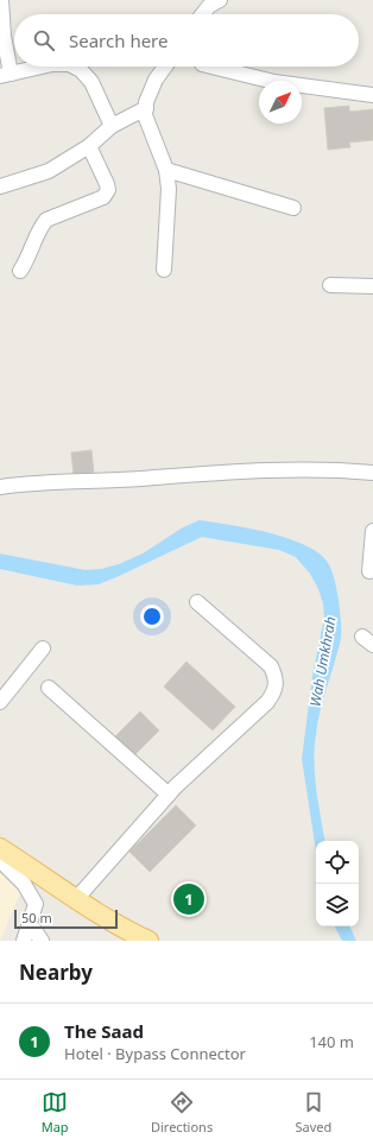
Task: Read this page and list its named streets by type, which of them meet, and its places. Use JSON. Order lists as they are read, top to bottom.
{
  "water": ["Wah Umkhrah"],
  "scale_bar": "50 m",
  "north": "top right",
  "page": {
    "search": "Search here",
    "pins": "1",
    "scale": "50 m",
    "heading": "Nearby",
    "list": [
      {
        "mark": "1",
        "name": "The Saad",
        "note": "Hotel · Bypass Connector",
        "value": "140 m"
      }
    ],
    "nav": ["Map", "Directions", "Saved"]
  }
}
